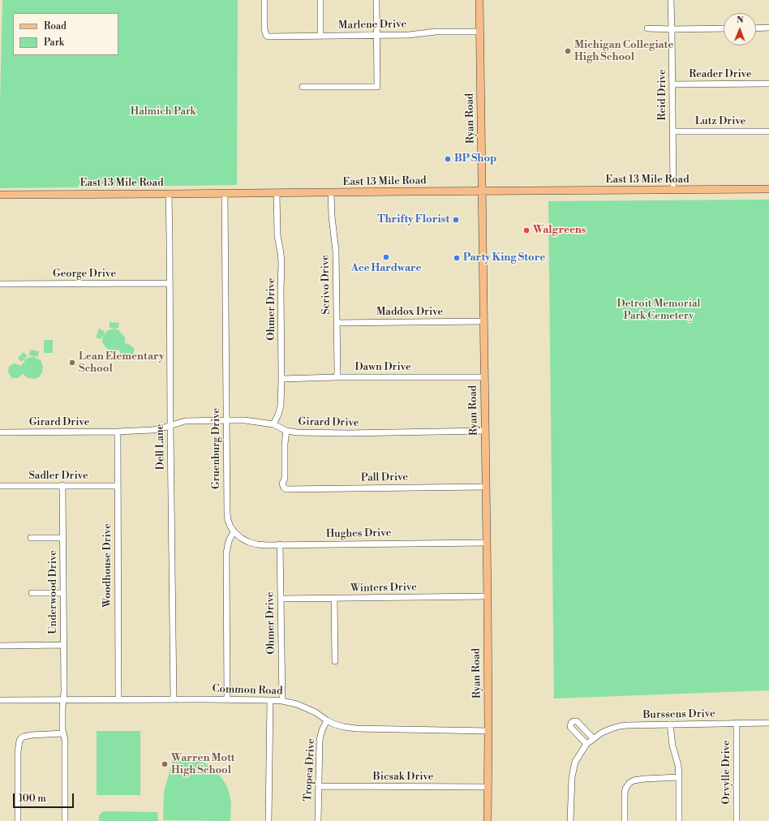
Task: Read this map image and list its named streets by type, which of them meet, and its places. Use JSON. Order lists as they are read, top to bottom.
{
  "streets": {
    "main road": ["Ryan Road", "East 13 Mile Road"],
    "street": [
      "Marlene Drive",
      "Reader Drive",
      "Reid Drive",
      "Lutz Drive",
      "George Drive",
      "Scrivo Drive",
      "Ohmer Drive",
      "Maddox Drive",
      "Dawn Drive",
      "Girard Drive",
      "Dell Lane",
      "Gruenburg Drive",
      "Sadler Drive",
      "Pall Drive",
      "Hughes Drive",
      "Woodhouse Drive",
      "Winters Drive",
      "Underwood Drive",
      "Common Road",
      "Burssens Drive",
      "Tropea Drive",
      "Orvylle Drive",
      "Bicsak Drive"
    ]
  },
  "crossings": [
    ["Marlene Drive", "Ryan Road"],
    ["Reader Drive", "Reid Drive"],
    ["Reid Drive", "Lutz Drive"],
    ["Reid Drive", "East 13 Mile Road"],
    ["Ryan Road", "East 13 Mile Road"],
    ["Ryan Road", "Maddox Drive"],
    ["Ryan Road", "Dawn Drive"],
    ["Ryan Road", "Girard Drive"],
    ["Ryan Road", "Pall Drive"],
    ["Ryan Road", "Hughes Drive"],
    ["Ryan Road", "Winters Drive"],
    ["Ryan Road", "Common Road"],
    ["Ryan Road", "Bicsak Drive"],
    ["East 13 Mile Road", "Scrivo Drive"],
    ["East 13 Mile Road", "Ohmer Drive"],
    ["East 13 Mile Road", "Dell Lane"],
    ["East 13 Mile Road", "Gruenburg Drive"],
    ["George Drive", "Dell Lane"],
    ["Scrivo Drive", "Maddox Drive"],
    ["Scrivo Drive", "Dawn Drive"],
    ["Ohmer Drive", "Dawn Drive"],
    ["Ohmer Drive", "Girard Drive"],
    ["Ohmer Drive", "Hughes Drive"],
    ["Ohmer Drive", "Winters Drive"],
    ["Ohmer Drive", "Common Road"],
    ["Girard Drive", "Dell Lane"],
    ["Girard Drive", "Gruenburg Drive"],
    ["Girard Drive", "Pall Drive"],
    ["Girard Drive", "Woodhouse Drive"],
    ["Dell Lane", "Common Road"],
    ["Gruenburg Drive", "Hughes Drive"],
    ["Sadler Drive", "Woodhouse Drive"],
    ["Sadler Drive", "Underwood Drive"],
    ["Woodhouse Drive", "Common Road"],
    ["Underwood Drive", "Common Road"],
    ["Common Road", "Tropea Drive"],
    ["Burssens Drive", "Orvylle Drive"],
    ["Tropea Drive", "Bicsak Drive"]
  ],
  "parks": ["Halmich Park", "Detroit Memorial Park Cemetery"],
  "places": [
    "Michigan Collegiate High School",
    "BP Shop",
    "Thrifty Florist",
    "Walgreens",
    "Ace Hardware",
    "Party King Store",
    "Lean Elementary School",
    "Warren Mott High School"
  ],
  "legend": ["Road", "Park"],
  "scale_bar": "100 m",
  "north": "top"
}
